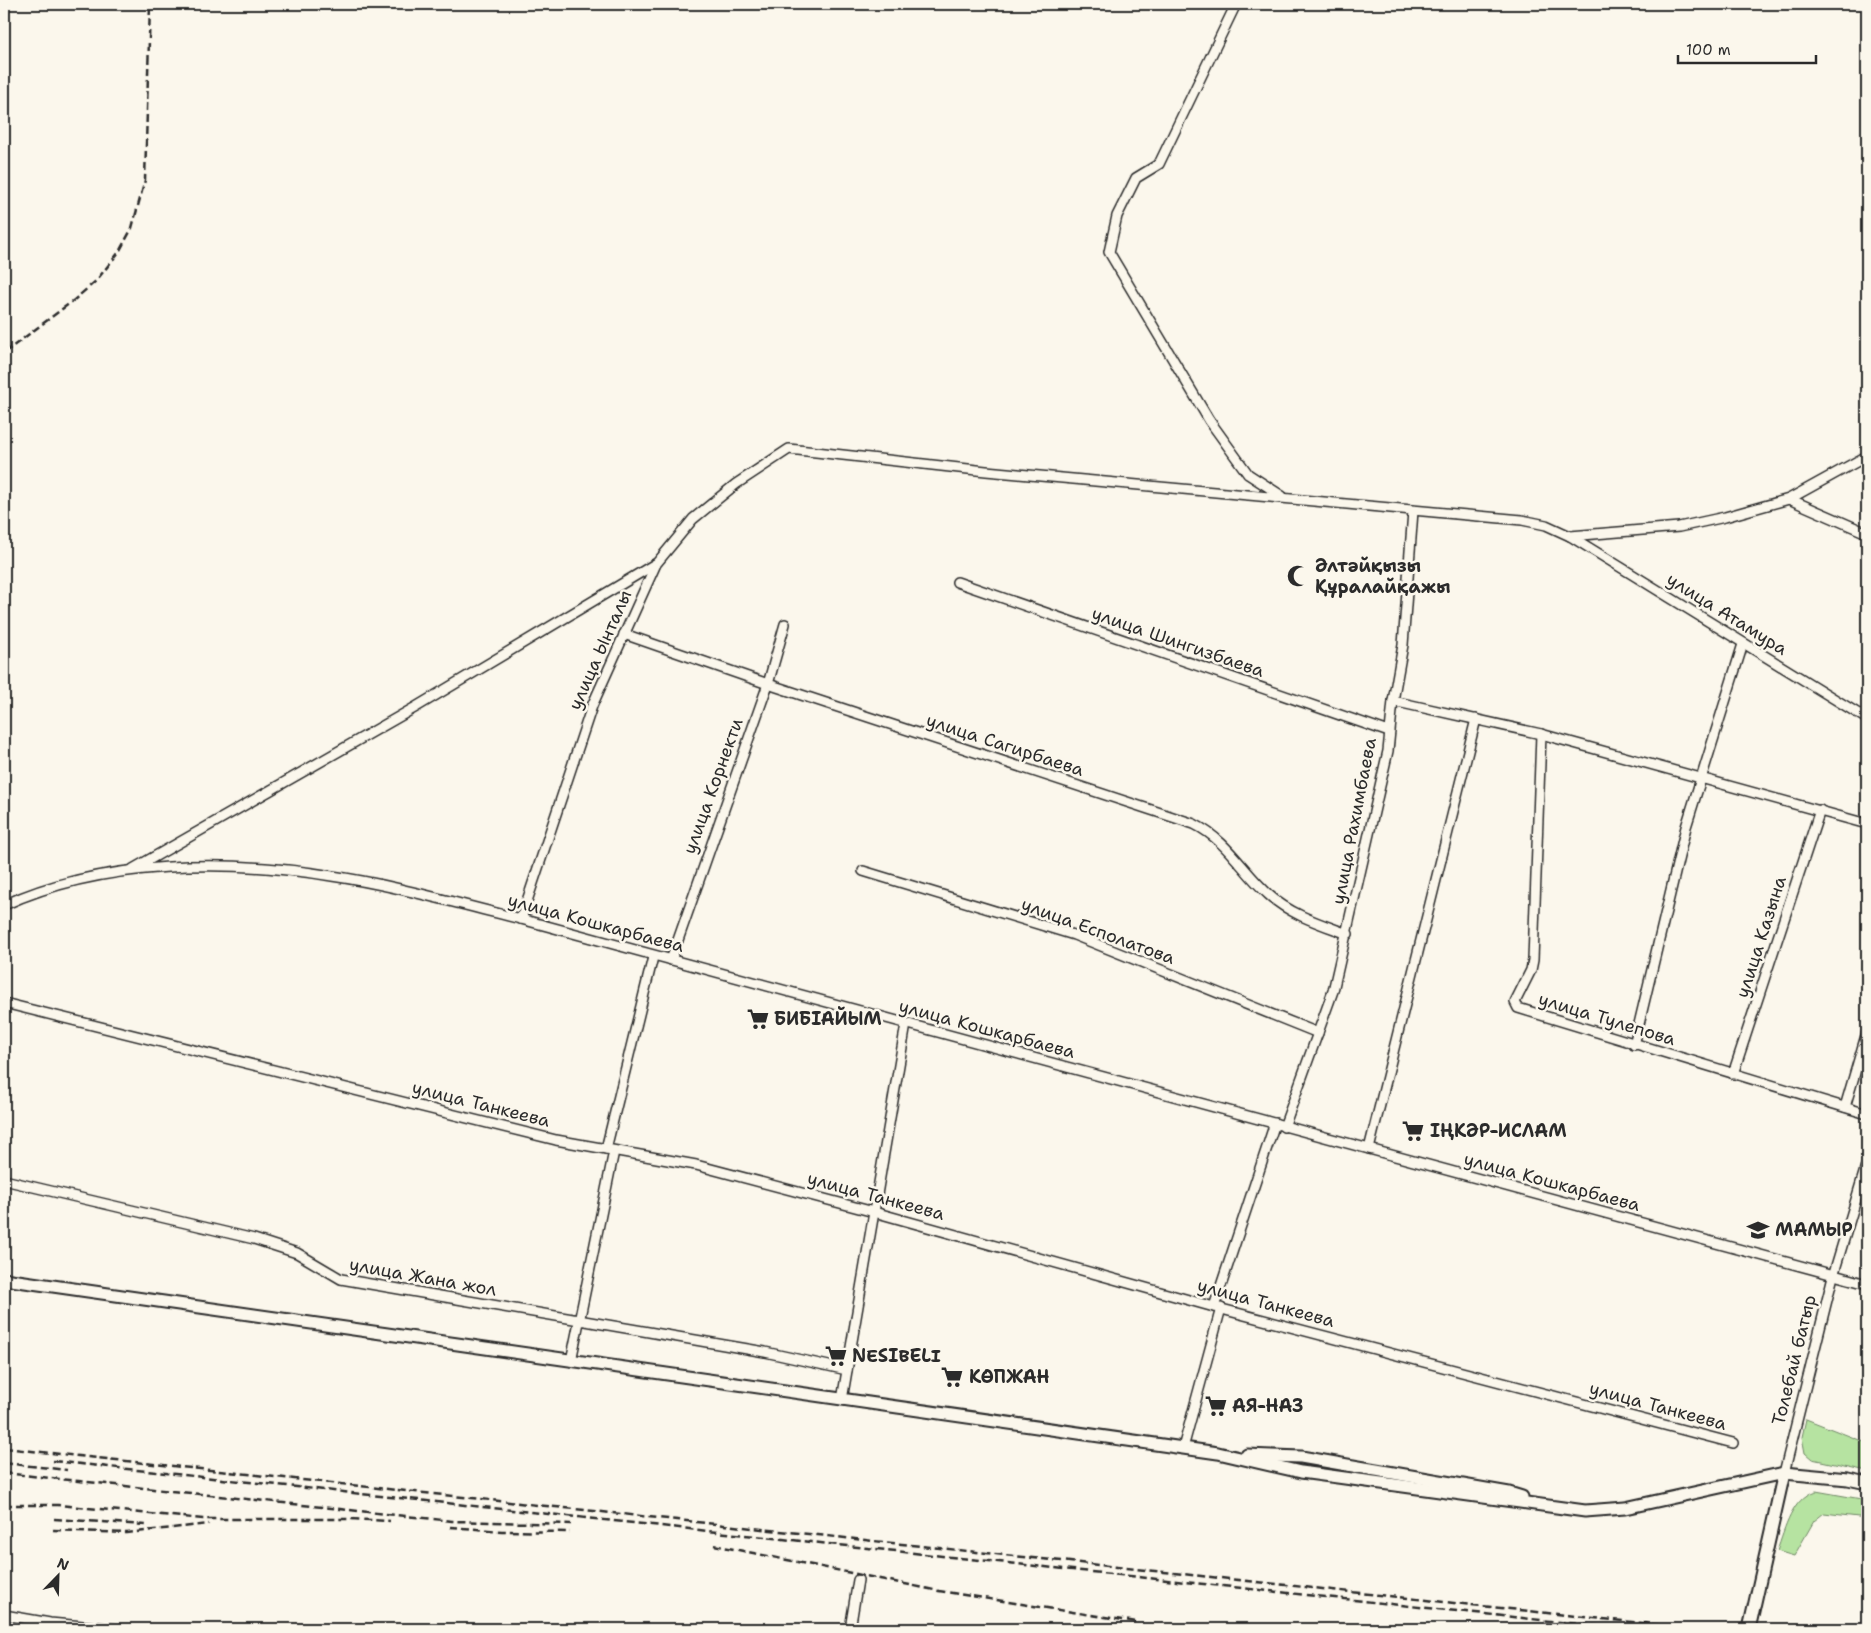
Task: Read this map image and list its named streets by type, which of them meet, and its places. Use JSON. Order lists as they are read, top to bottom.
{
  "streets": {
    "main road": ["Толебай батыр"],
    "street": [
      "улица Атамура",
      "улица Шингизбаева",
      "улица Ынталы",
      "улица Сагирбаева",
      "улица Корнекти",
      "улица Рахимбаева",
      "улица Кошкарбаева",
      "улица Есполатова",
      "улица Казына",
      "улица Тулепова",
      "улица Танкеева",
      "улица Жана жол"
    ]
  },
  "crossings": [
    ["улица Атамура", "улица Ынталы"],
    ["улица Атамура", "улица Рахимбаева"],
    ["улица Шингизбаева", "улица Рахимбаева"],
    ["улица Ынталы", "улица Сагирбаева"],
    ["улица Ынталы", "улица Кошкарбаева"],
    ["улица Сагирбаева", "улица Корнекти"],
    ["улица Сагирбаева", "улица Рахимбаева"],
    ["улица Корнекти", "улица Кошкарбаева"],
    ["улица Рахимбаева", "улица Кошкарбаева"],
    ["улица Рахимбаева", "улица Есполатова"],
    ["улица Кошкарбаева", "Толебай батыр"],
    ["улица Казына", "улица Тулепова"]
  ],
  "places": {
    "mosque": ["Әлтәйқызы Құралайқажы"],
    "supermarket": [
      "БИБІАЙЫМ",
      "ІҢКӘР-ИСЛАМ",
      "NESIBELI",
      "КӨПЖАН",
      "АЯ-НАЗ"
    ],
    "school or university": ["МАМЫР"]
  },
  "scale_bar": "100 m",
  "north": "top right"
}
